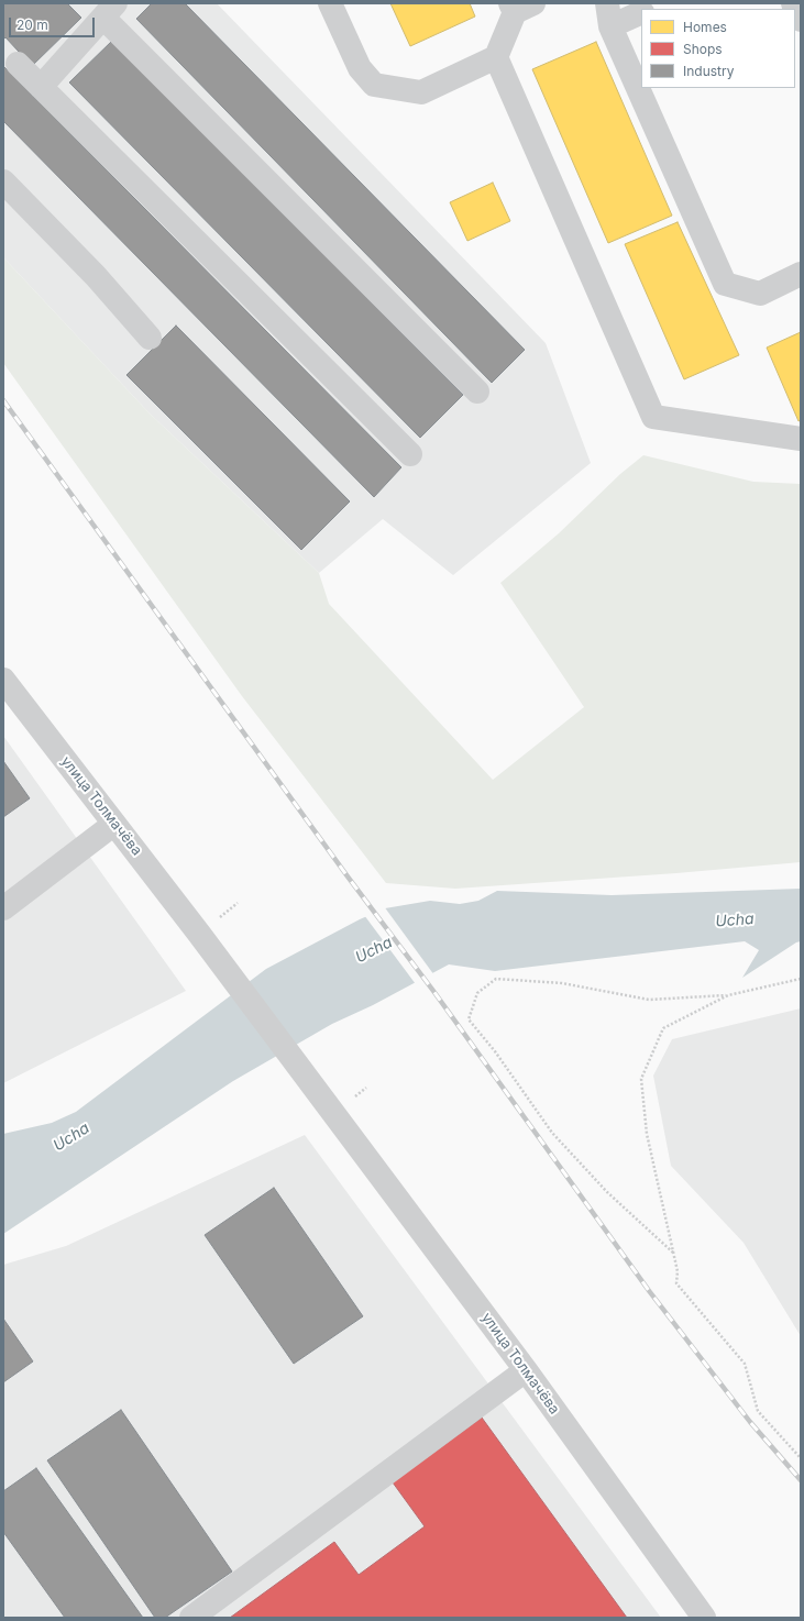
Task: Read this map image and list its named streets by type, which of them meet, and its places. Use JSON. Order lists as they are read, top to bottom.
{
  "streets": {
    "street": ["улица Толмачёва"]
  },
  "water": ["Ucha"],
  "legend": ["Homes", "Shops", "Industry"],
  "scale_bar": "20 m"
}
